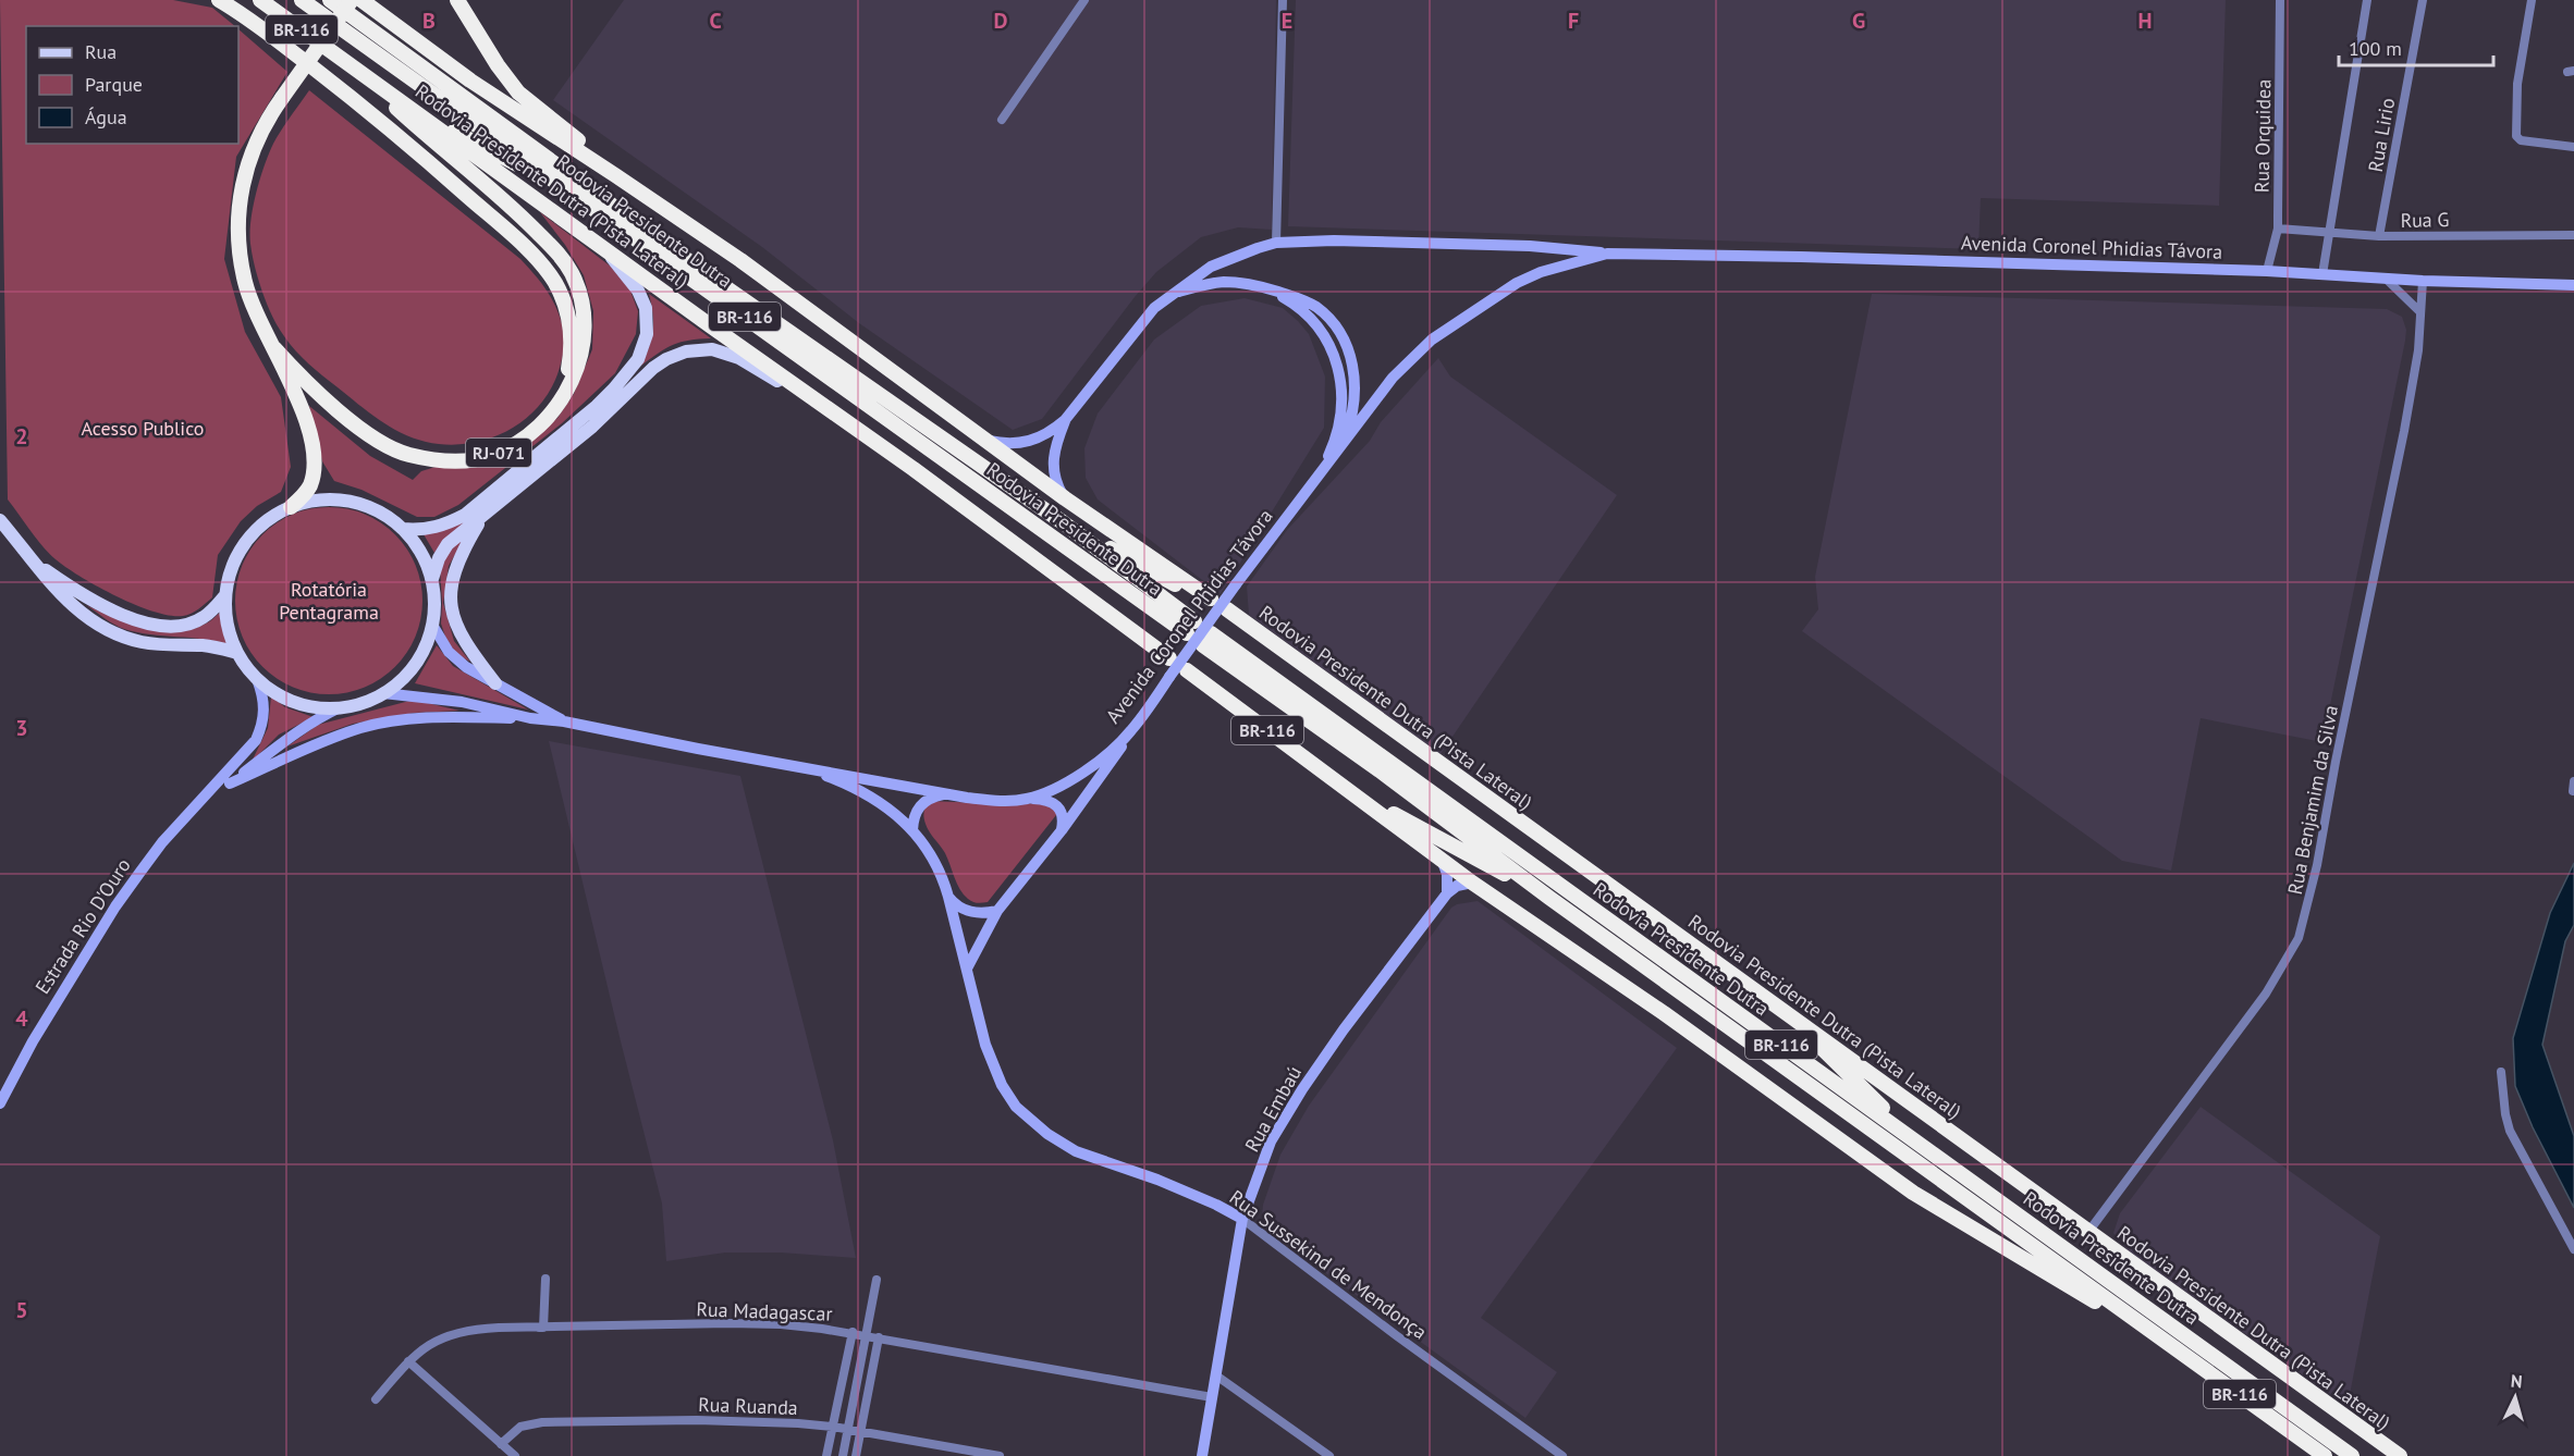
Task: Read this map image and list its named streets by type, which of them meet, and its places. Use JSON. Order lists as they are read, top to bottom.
{
  "streets": {
    "highway": [
      "BR-116",
      "Rodovia Presidente Dutra (Pista Lateral)",
      "Rodovia Presidente Dutra",
      "RJ-071"
    ],
    "street": [
      "Rua Lirio",
      "Rua Orquidea",
      "Rua G",
      "Avenida Coronel Phidias Távora",
      "Rua Benjamim da Silva",
      "Estrada Rio D'Ouro",
      "Rua Embaú",
      "Rua Sussekind de Mendonça",
      "Rua Madagascar",
      "Rua Ruanda"
    ]
  },
  "crossings": [
    ["BR-116", "Rodovia Presidente Dutra"],
    ["BR-116", "Rua Embaú"],
    ["Rua Lirio", "Rua G"],
    ["Rua Orquidea", "Rua G"],
    ["Rua Orquidea", "Avenida Coronel Phidias Távora"],
    ["Rodovia Presidente Dutra (Pista Lateral)", "Rodovia Presidente Dutra"],
    ["Rodovia Presidente Dutra (Pista Lateral)", "Avenida Coronel Phidias Távora"],
    ["Rodovia Presidente Dutra (Pista Lateral)", "RJ-071"],
    ["Rodovia Presidente Dutra (Pista Lateral)", "Rua Benjamim da Silva"],
    ["Avenida Coronel Phidias Távora", "RJ-071"],
    ["Avenida Coronel Phidias Távora", "Rua Benjamim da Silva"],
    ["Avenida Coronel Phidias Távora", "Estrada Rio D'Ouro"],
    ["Avenida Coronel Phidias Távora", "Rua Sussekind de Mendonça"],
    ["RJ-071", "Estrada Rio D'Ouro"],
    ["Rua Embaú", "Rua Sussekind de Mendonça"],
    ["Rua Embaú", "Rua Madagascar"]
  ],
  "parks": ["Acesso Publico", "Rotatória Pentagrama"],
  "legend": ["Rua", "Parque", "Água"],
  "scale_bar": "100 m",
  "north": "top",
  "grid": {
    "columns": [
      "B",
      "C",
      "D",
      "E",
      "F",
      "G",
      "H"
    ],
    "rows": [
      "2",
      "3",
      "4",
      "5"
    ]
  }
}
